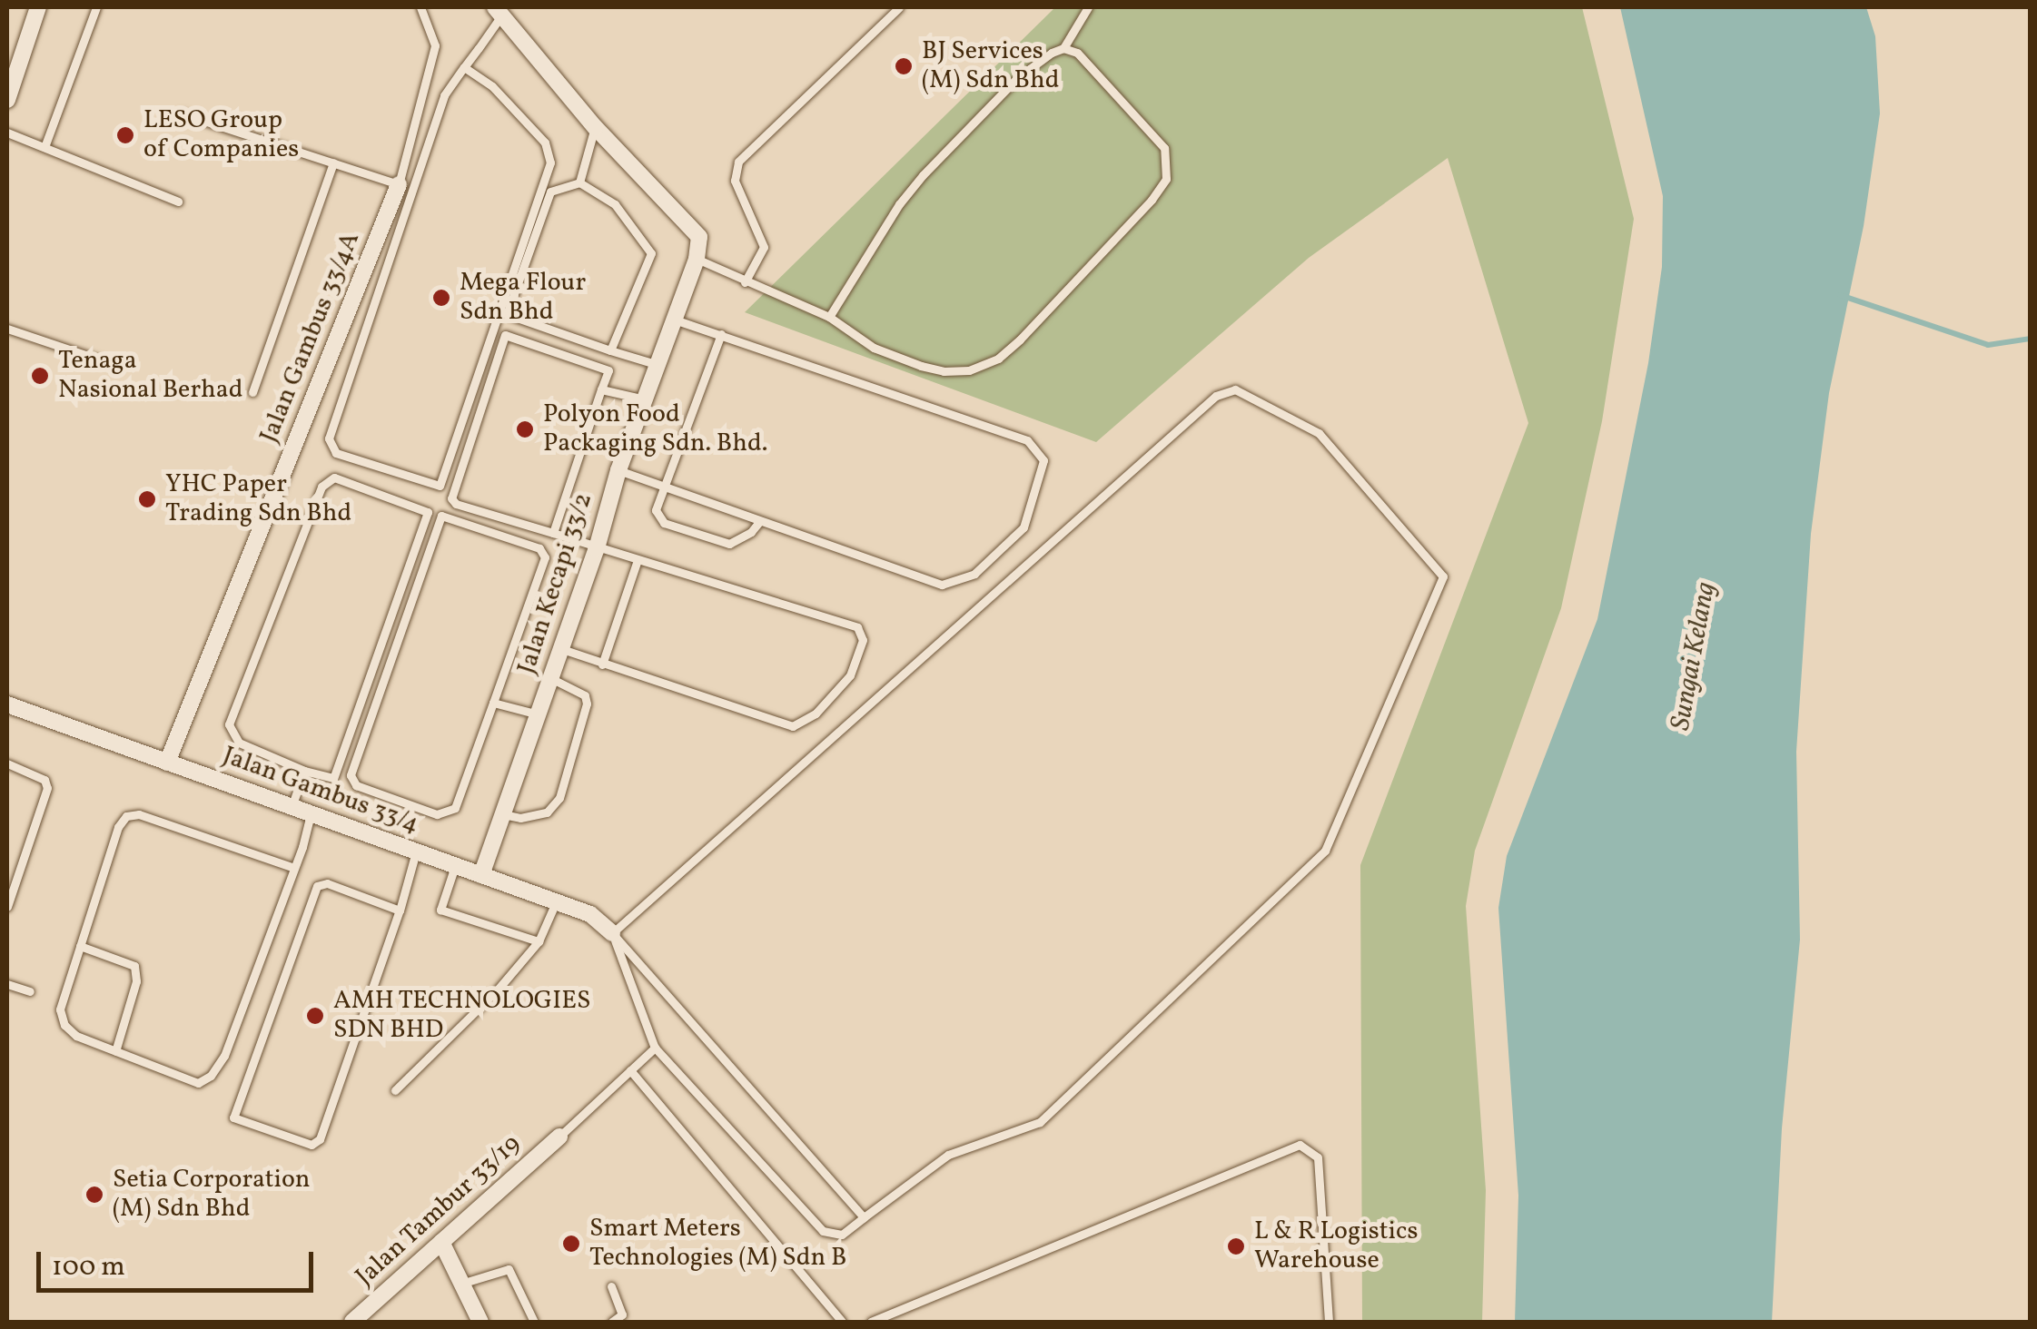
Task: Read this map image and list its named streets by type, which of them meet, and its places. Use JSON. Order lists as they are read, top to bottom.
{
  "streets": {
    "street": [
      "Jalan Gambus 33/4A",
      "Jalan Kecapi 33/2",
      "Jalan Gambus 33/4",
      "Jalan Tambur 33/19"
    ]
  },
  "crossings": [
    ["Jalan Gambus 33/4A", "Jalan Gambus 33/4"],
    ["Jalan Kecapi 33/2", "Jalan Gambus 33/4"]
  ],
  "water": ["Sungai Kelang"],
  "places": [
    "BJ Services (M) Sdn Bhd",
    "LESO Group of Companies",
    "Mega Flour Sdn Bhd",
    "Tenaga Nasional Berhad",
    "Polyon Food Packaging Sdn. Bhd.",
    "YHC Paper Trading Sdn Bhd",
    "AMH TECHNOLOGIES SDN BHD",
    "Setia Corporation (M) Sdn Bhd",
    "Smart Meters Technologies (M) Sdn B",
    "L & R Logistics Warehouse"
  ],
  "scale_bar": "100 m"
}
